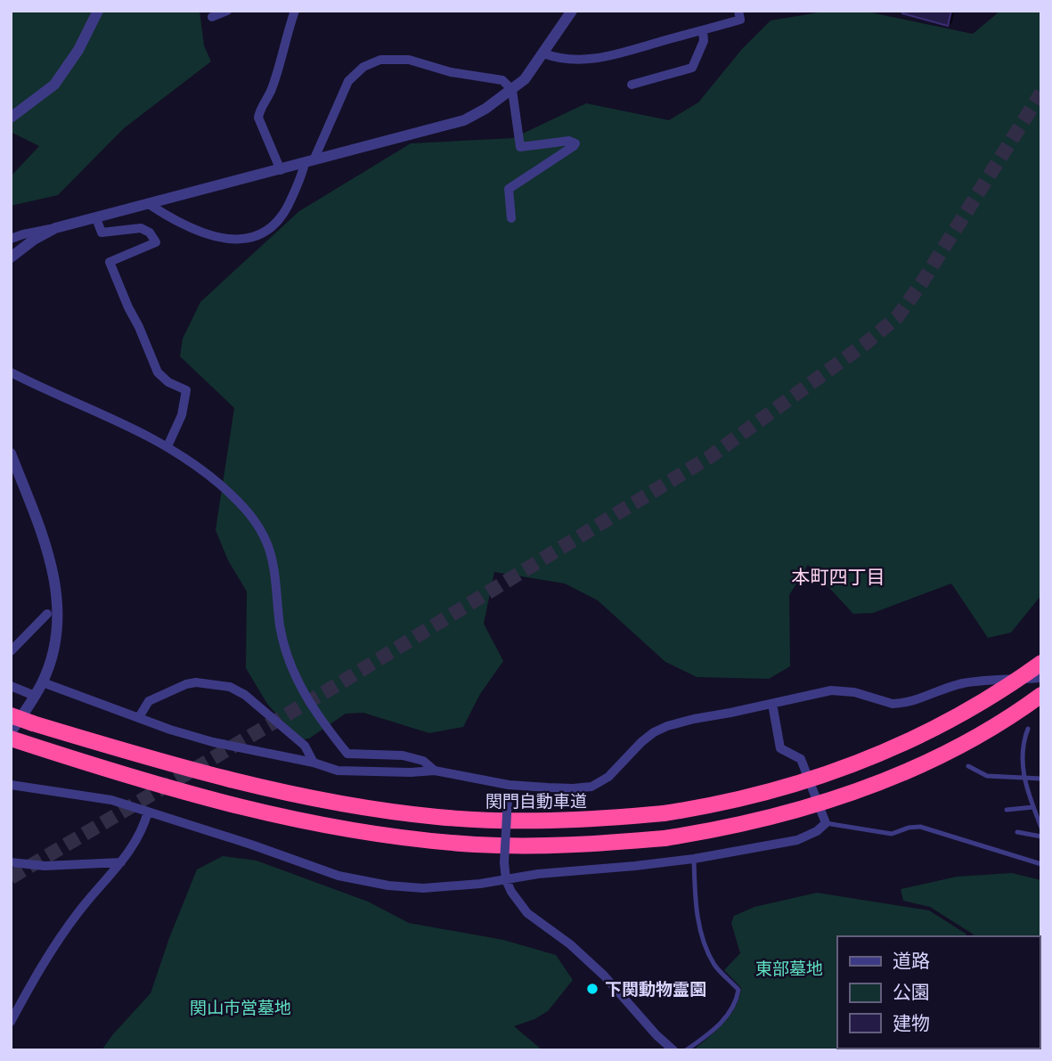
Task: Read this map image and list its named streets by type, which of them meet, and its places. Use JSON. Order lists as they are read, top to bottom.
{
  "streets": {
    "highway": ["関門自動車道"]
  },
  "districts": ["本町四丁目"],
  "parks": ["東部墓地", "関山市営墓地"],
  "places": ["下関動物霊園"],
  "legend": ["道路", "公園", "建物"]
}
